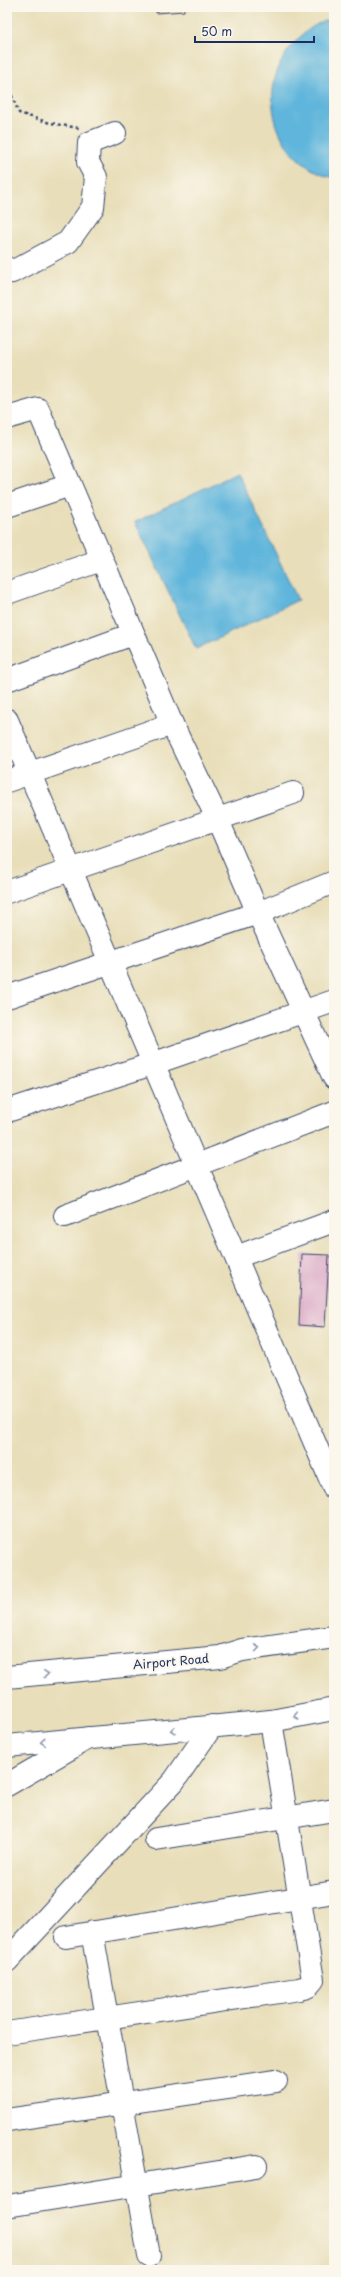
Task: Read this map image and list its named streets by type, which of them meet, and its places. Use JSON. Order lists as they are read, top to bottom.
{
  "streets": {
    "street": ["Airport Road"]
  },
  "scale_bar": "50 m"
}
